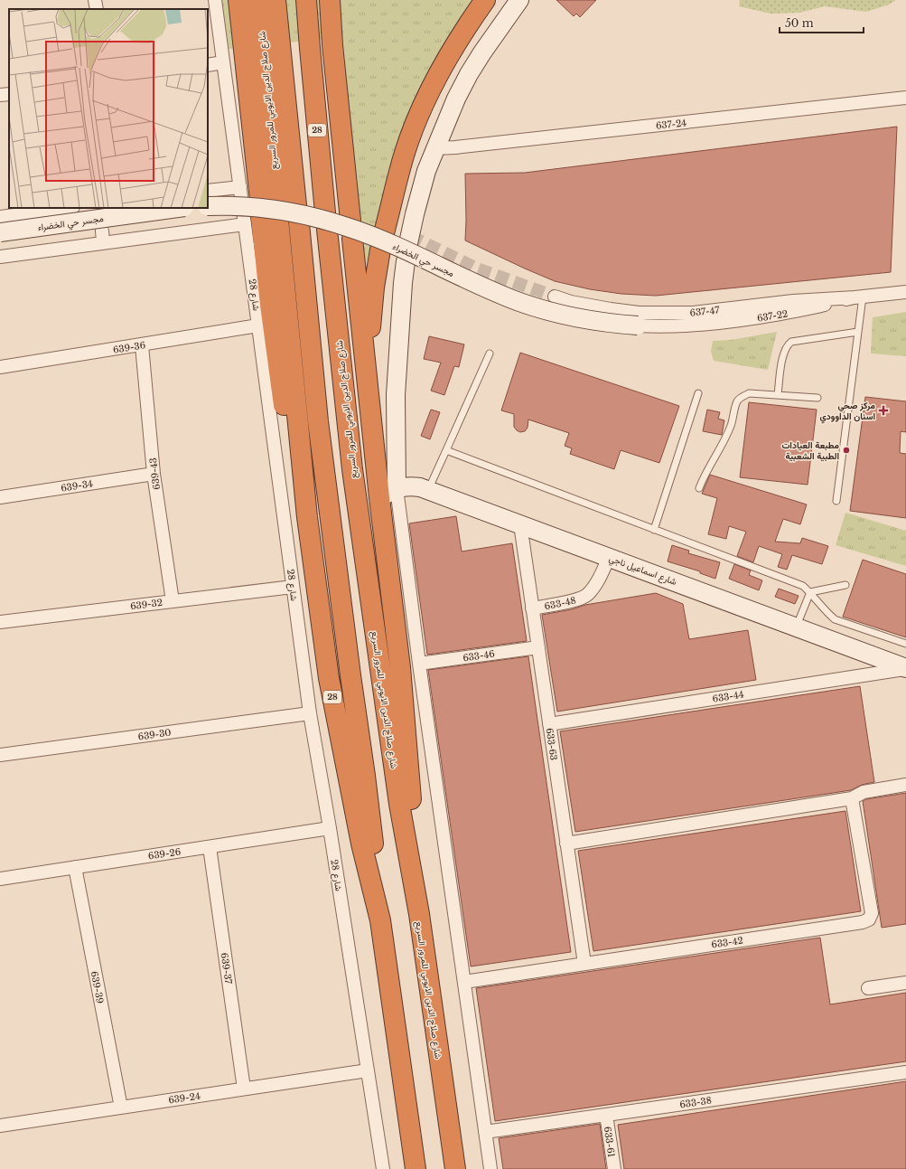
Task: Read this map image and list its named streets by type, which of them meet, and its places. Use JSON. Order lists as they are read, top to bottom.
{
  "streets": {
    "highway": ["شارع صلاح الدين الايوبي للمرور السريع", "28"],
    "street": [
      "637-24",
      "مجسر حي الخضراء",
      "شارع 28",
      "637-47",
      "637-22",
      "639-36",
      "639-43",
      "639-34",
      "شارع اسماعيل ناجي",
      "633-48",
      "639-32",
      "633-46",
      "633-44",
      "639-30",
      "633-63",
      "639-26",
      "633-42",
      "639-37",
      "639-39",
      "639-24",
      "633-38",
      "633-61"
    ]
  },
  "crossings": [
    ["شارع صلاح الدين الايوبي للمرور السريع", "شارع 28"],
    ["مجسر حي الخضراء", "637-22"],
    ["شارع 28", "639-36"],
    ["شارع 28", "639-32"],
    ["شارع 28", "639-30"],
    ["شارع 28", "639-26"],
    ["شارع 28", "639-24"],
    ["637-47", "637-22"],
    ["639-36", "639-43"],
    ["639-43", "639-34"],
    ["639-43", "639-32"],
    ["شارع اسماعيل ناجي", "633-48"],
    ["شارع اسماعيل ناجي", "633-44"],
    ["شارع اسماعيل ناجي", "633-63"],
    ["633-48", "633-63"],
    ["633-46", "633-63"],
    ["633-44", "633-63"],
    ["633-63", "633-42"],
    ["639-26", "639-37"],
    ["639-26", "639-39"],
    ["639-37", "639-24"],
    ["639-39", "639-24"],
    ["633-38", "633-61"]
  ],
  "places": {
    "health": ["مركز صحي اسنان الداوودي"],
    "other": ["مطبعة العيادات الطبية الشعبية"]
  },
  "scale_bar": "50 m"
}
